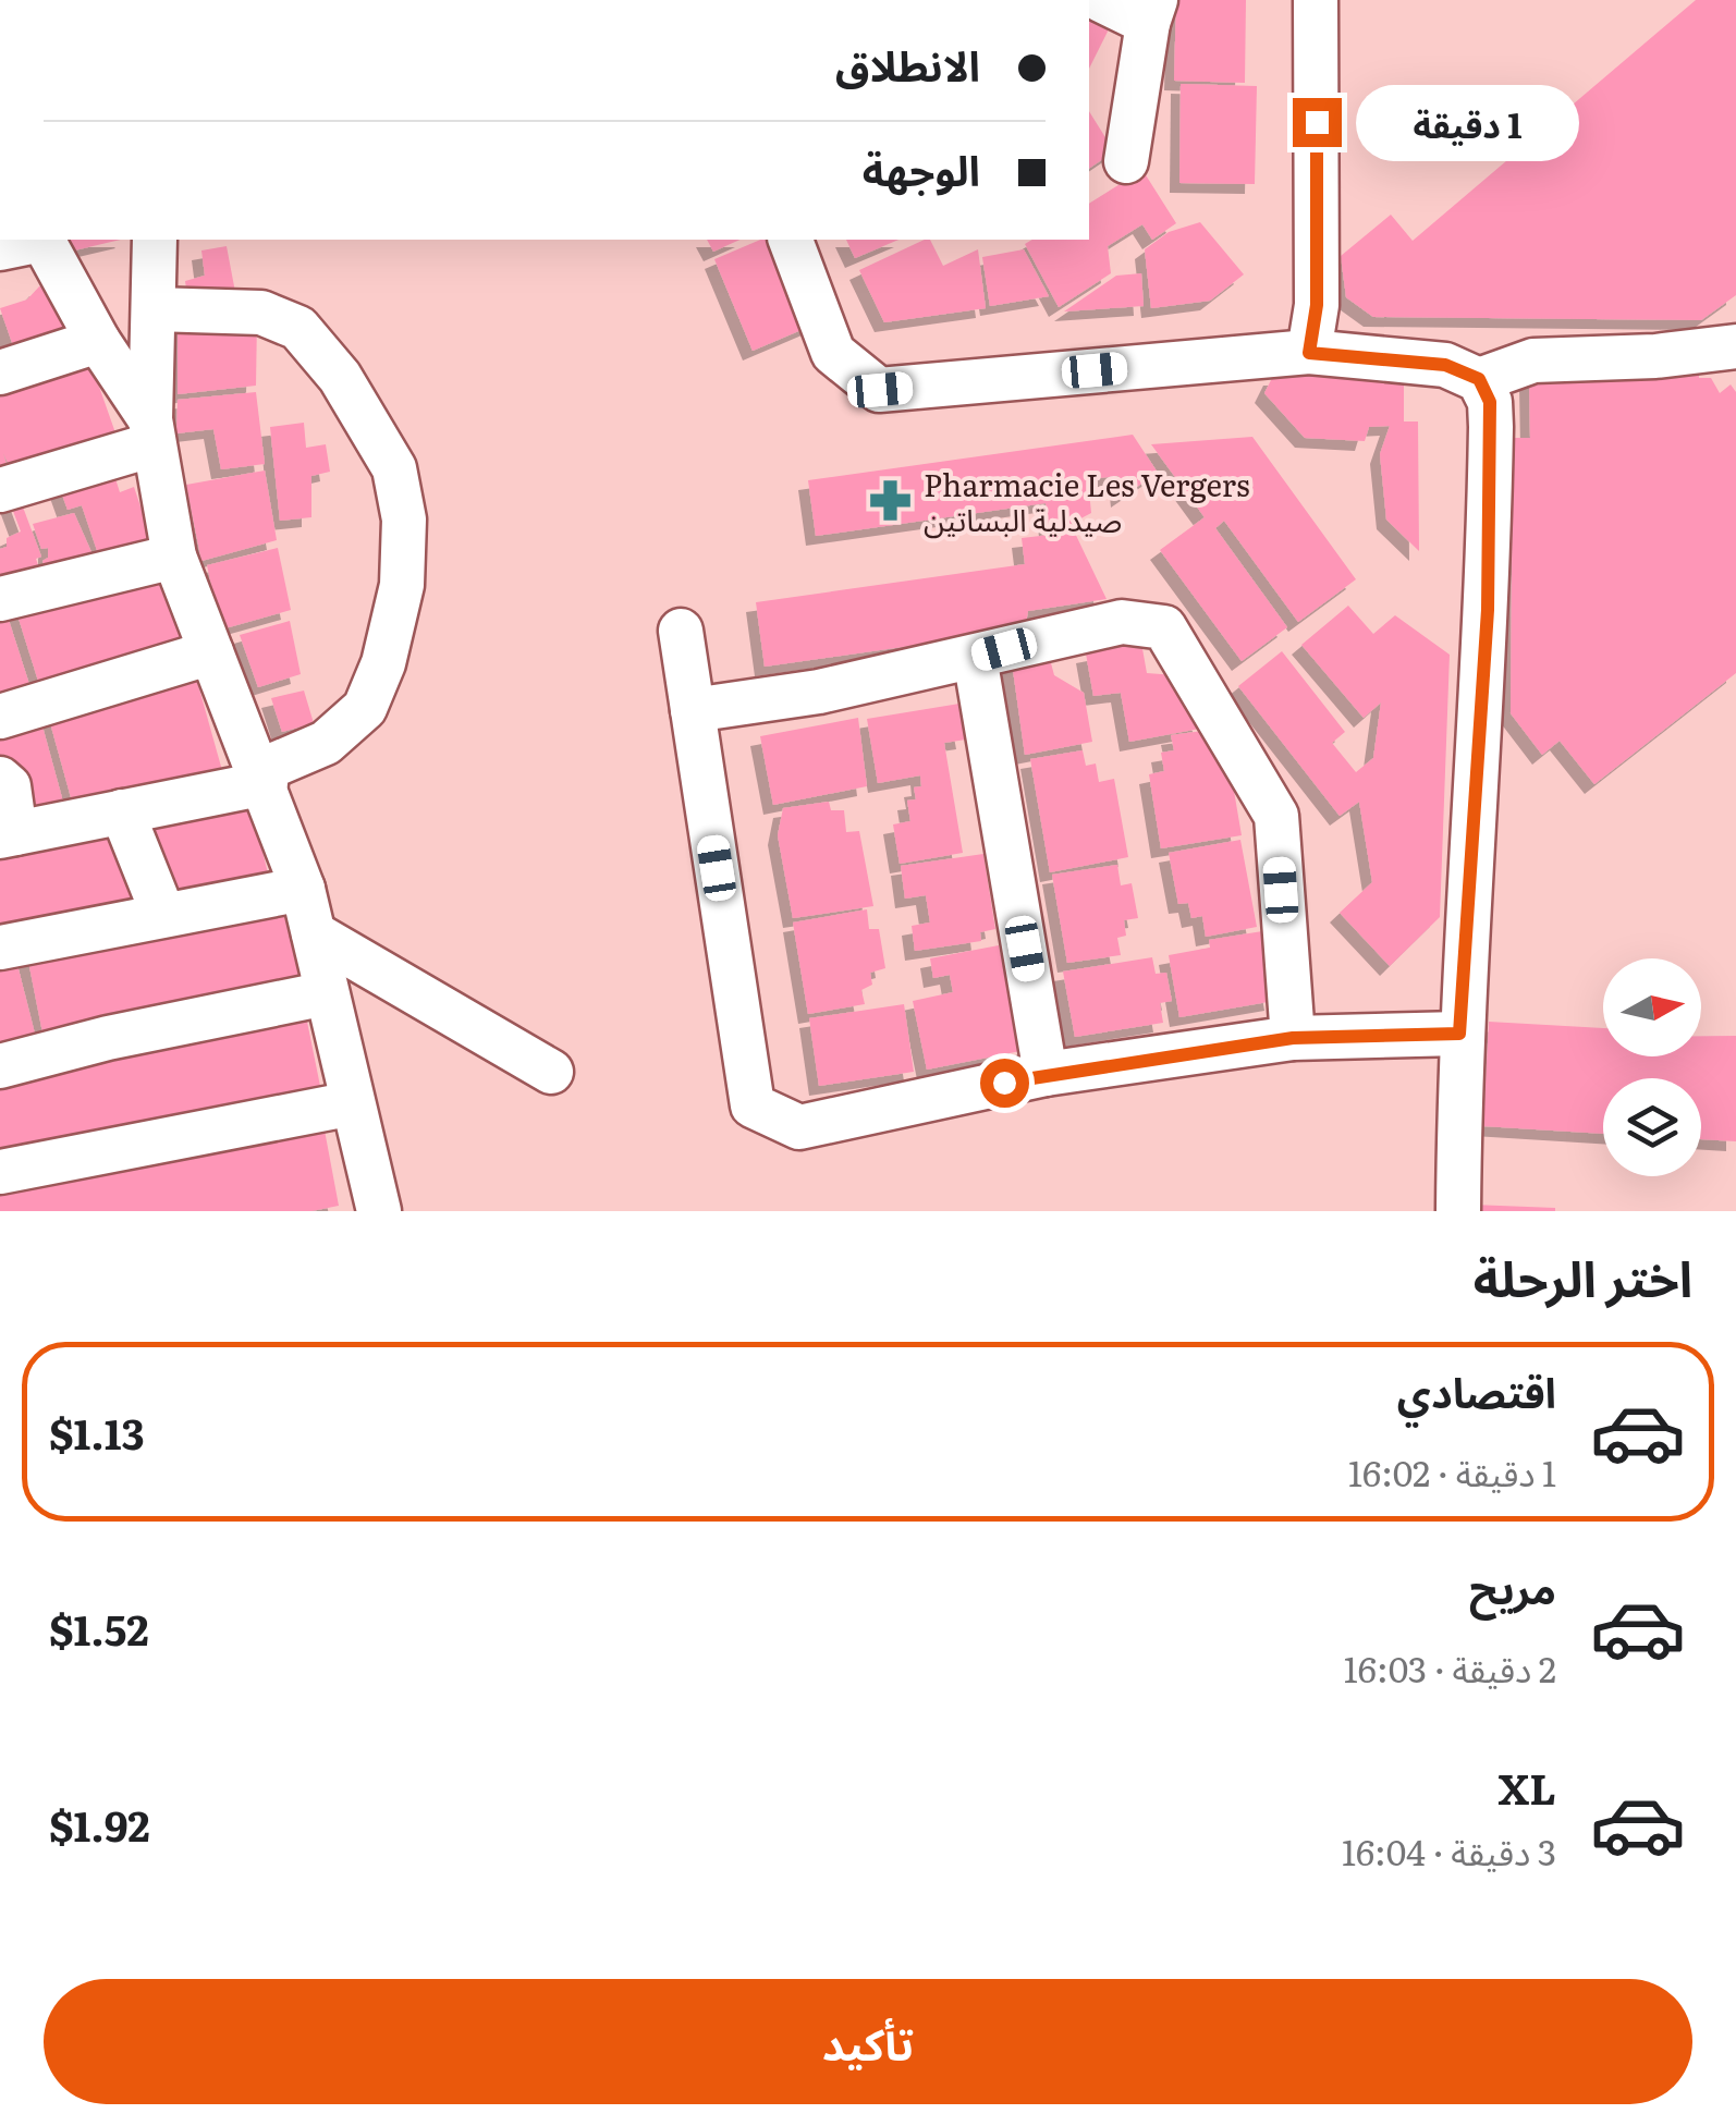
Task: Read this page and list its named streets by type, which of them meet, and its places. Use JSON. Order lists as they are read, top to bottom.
{
  "places": {
    "pharmacy": ["Pharmacie Les Vergers صيدلية البساتين"]
  },
  "north": "right",
  "page": {
    "banner": ["الانطلاق", "الوجهة"],
    "bubble": "1 دقيقة",
    "heading": "اختر الرحلة",
    "list": [
      {
        "name": "اقتصادي",
        "note": "1 دقيقة · 16:02",
        "value": "$1.13"
      },
      {
        "name": "مريح",
        "note": "2 دقيقة · 16:03",
        "value": "$1.52"
      },
      {
        "name": "XL",
        "note": "3 دقيقة · 16:04",
        "value": "$1.92"
      }
    ],
    "buttons": "تأكيد"
  }
}
